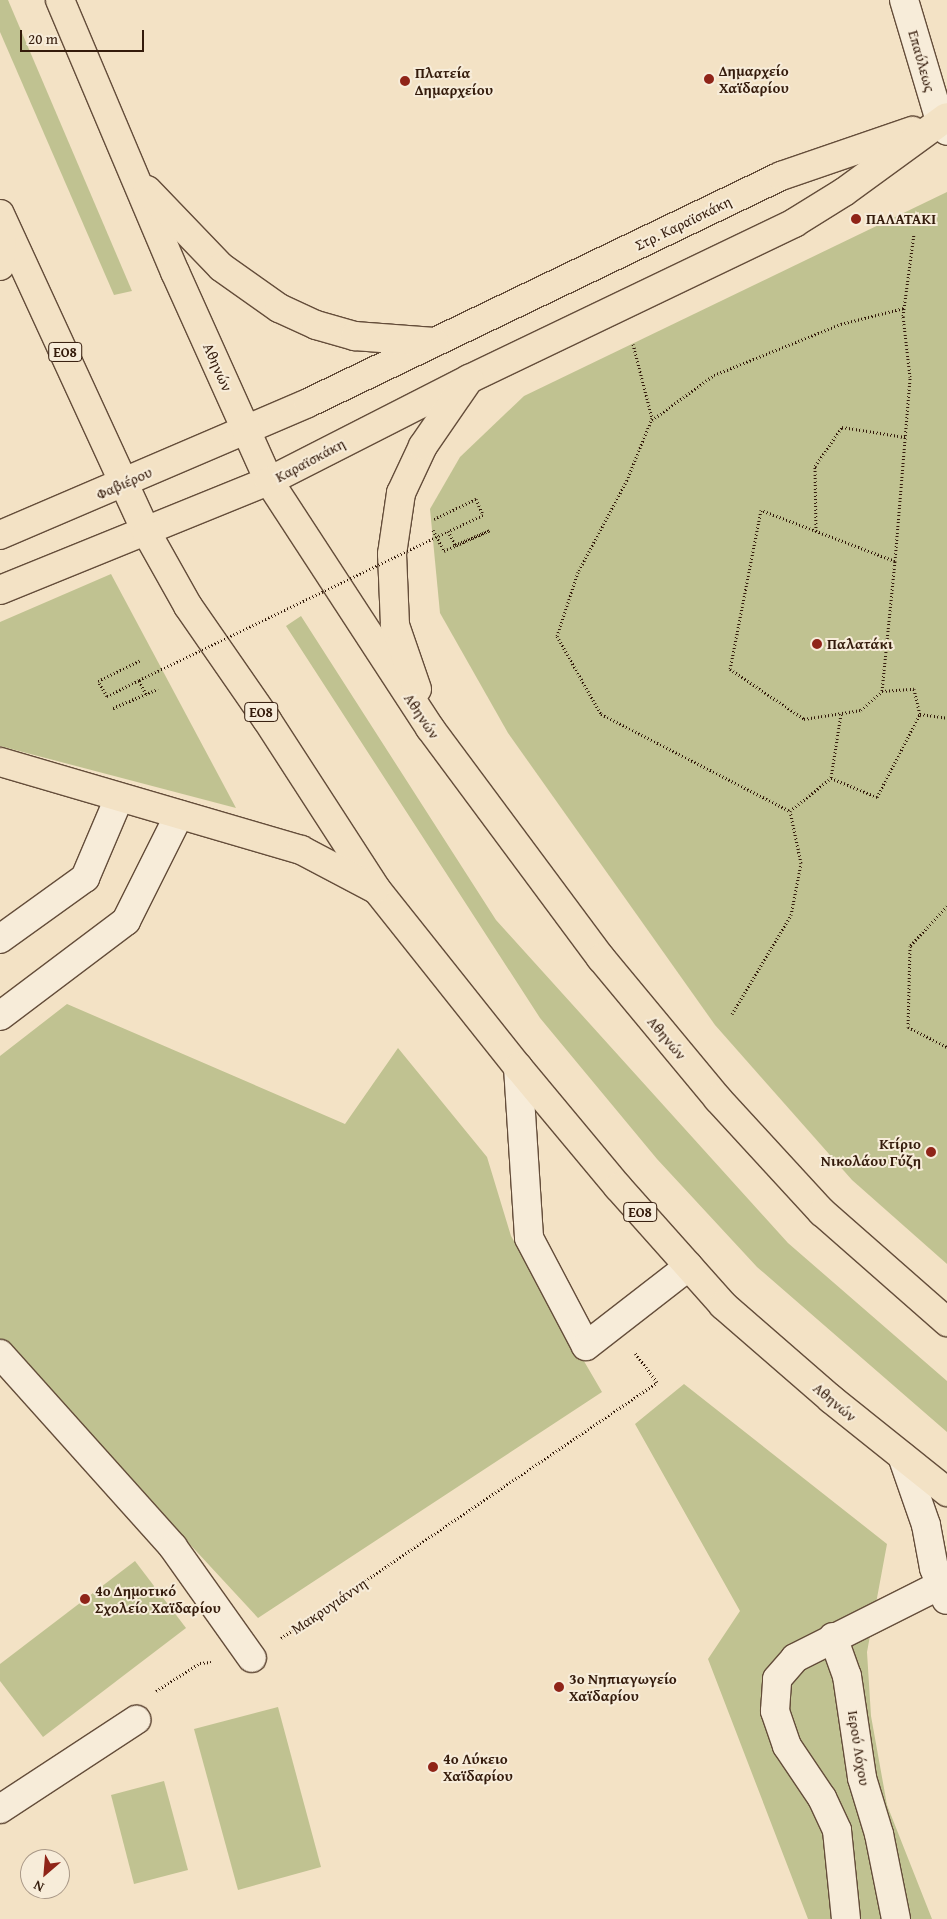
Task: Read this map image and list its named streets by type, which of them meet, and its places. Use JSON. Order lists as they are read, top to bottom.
{
  "streets": {
    "main road": [
      "Στρ. Καραϊσκάκη",
      "ΕΟ8",
      "Αθηνών",
      "Καραϊσκάκη",
      "Φαβιέρου"
    ],
    "street": ["Επαύλεως", "Ιερού Λόχου"],
    "path": ["Μακρυγιάννη"]
  },
  "crossings": [
    ["Επαύλεως", "Στρ. Καραϊσκάκη"],
    ["Αθηνών", "Καραϊσκάκη"],
    ["Αθηνών", "Φαβιέρου"]
  ],
  "places": [
    "Δημαρχείο Χαϊδαρίου",
    "Πλατεία Δημαρχείου",
    "ΠΑΛΑΤΑΚΙ",
    "Παλατάκι",
    "Κτίριο Νικολάου Γύζη",
    "4ο Δημοτικό Σχολείο Χαϊδαρίου",
    "3ο Νηπιαγωγείο Χαϊδαρίου",
    "4ο Λύκειο Χαϊδαρίου"
  ],
  "scale_bar": "20 m",
  "north": "bottom left"
}
